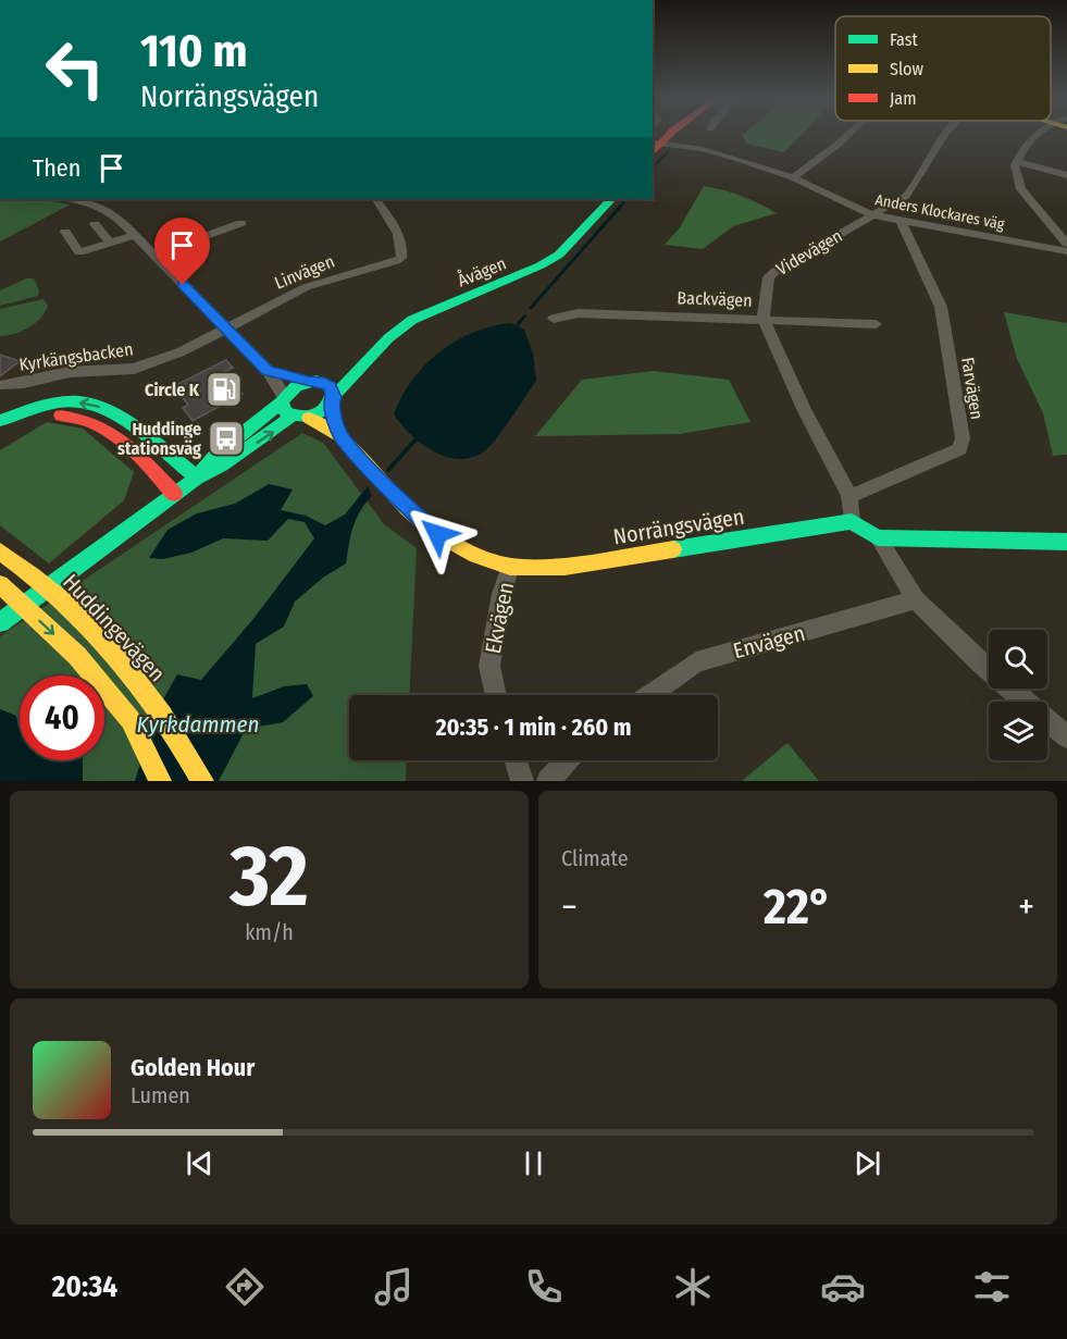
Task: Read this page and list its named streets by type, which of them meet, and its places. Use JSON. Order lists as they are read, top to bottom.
{
  "streets": {
    "street": [
      "Anders Klockares väg",
      "Videvägen",
      "Linvägen",
      "Åvägen",
      "Backvägen",
      "Kyrkängsbacken",
      "Farvägen",
      "Norrängsvägen",
      "Ekvägen",
      "Huddingevägen",
      "Envägen"
    ]
  },
  "crossings": [
    ["Anders Klockares väg", "Videvägen"],
    ["Anders Klockares väg", "Farvägen"],
    ["Videvägen", "Backvägen"],
    ["Linvägen", "Kyrkängsbacken"],
    ["Åvägen", "Norrängsvägen"],
    ["Norrängsvägen", "Ekvägen"]
  ],
  "water": ["Kyrkdammen"],
  "places": {
    "fuel station": ["Circle K"],
    "bus stop": ["Huddinge stationsväg"]
  },
  "legend": ["Fast", "Slow", "Jam"],
  "page": {
    "turn": ["110 m", "Norrängsvägen"],
    "then": "Then",
    "limit": "40",
    "trip": "20:35 · 1 min · 260 m",
    "tile": [
      ["32", "km/h"],
      "Climate"
    ],
    "heat": ["−", "22°", "+"],
    "song": ["Golden Hour", "Lumen"],
    "tabs": "20:34"
  }
}
